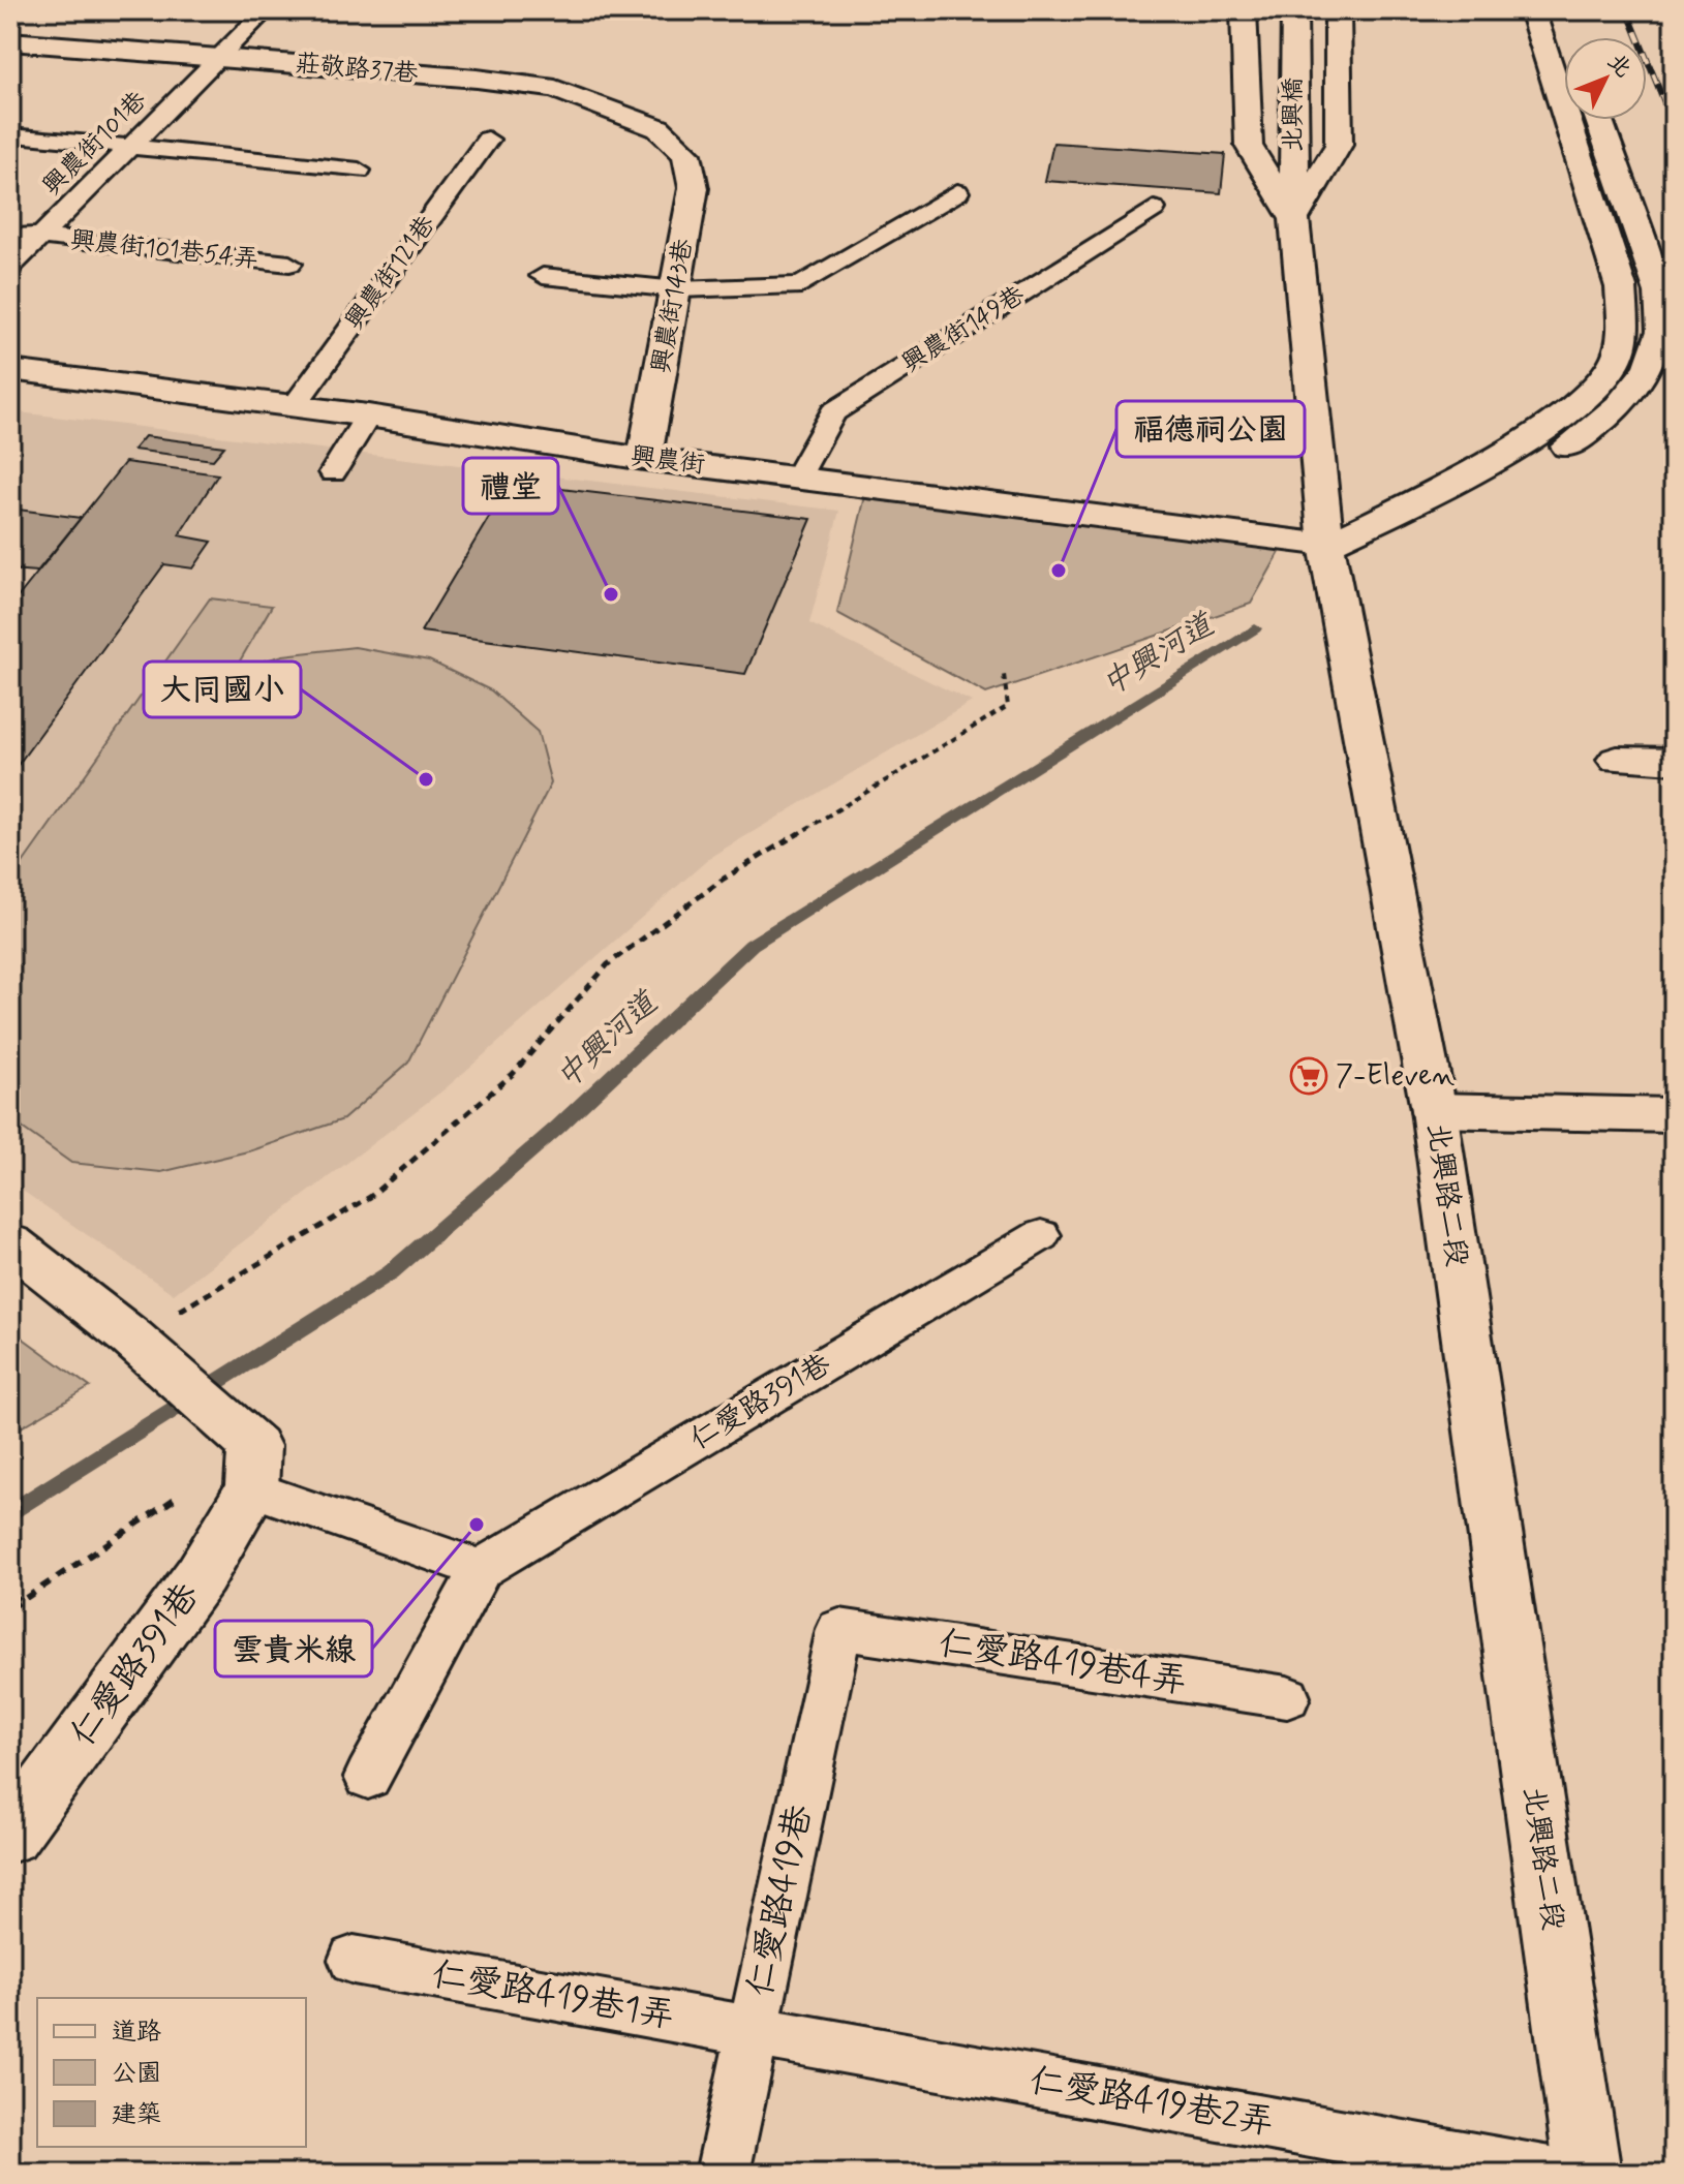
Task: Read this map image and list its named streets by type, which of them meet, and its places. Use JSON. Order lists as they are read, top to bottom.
{
  "streets": {
    "main road": [
      "莊敬路37巷",
      "北興橋",
      "興農街143巷",
      "興農街",
      "北興路二段",
      "仁愛路391巷"
    ],
    "lane": [
      "興農街101巷",
      "興農街101巷54弄",
      "興農街121巷",
      "興農街149巷",
      "仁愛路419巷4弄",
      "仁愛路419巷",
      "仁愛路419巷1弄",
      "仁愛路419巷2弄"
    ]
  },
  "crossings": [
    ["莊敬路37巷", "興農街101巷"],
    ["莊敬路37巷", "興農街143巷"],
    ["北興橋", "北興路二段"],
    ["興農街101巷", "興農街101巷54弄"],
    ["興農街121巷", "興農街"],
    ["興農街143巷", "興農街"],
    ["興農街149巷", "興農街"],
    ["興農街", "北興路二段"],
    ["仁愛路419巷4弄", "仁愛路419巷"],
    ["仁愛路419巷", "仁愛路419巷1弄"],
    ["仁愛路419巷", "仁愛路419巷2弄"],
    ["仁愛路419巷1弄", "仁愛路419巷2弄"]
  ],
  "water": ["中興河道"],
  "places": {
    "other": [
      "福德祠公園",
      "禮堂",
      "大同國小",
      "雲貴米線"
    ],
    "supermarket": ["7-Eleven"]
  },
  "legend": ["道路", "公園", "建築"],
  "north": "top right"
}
